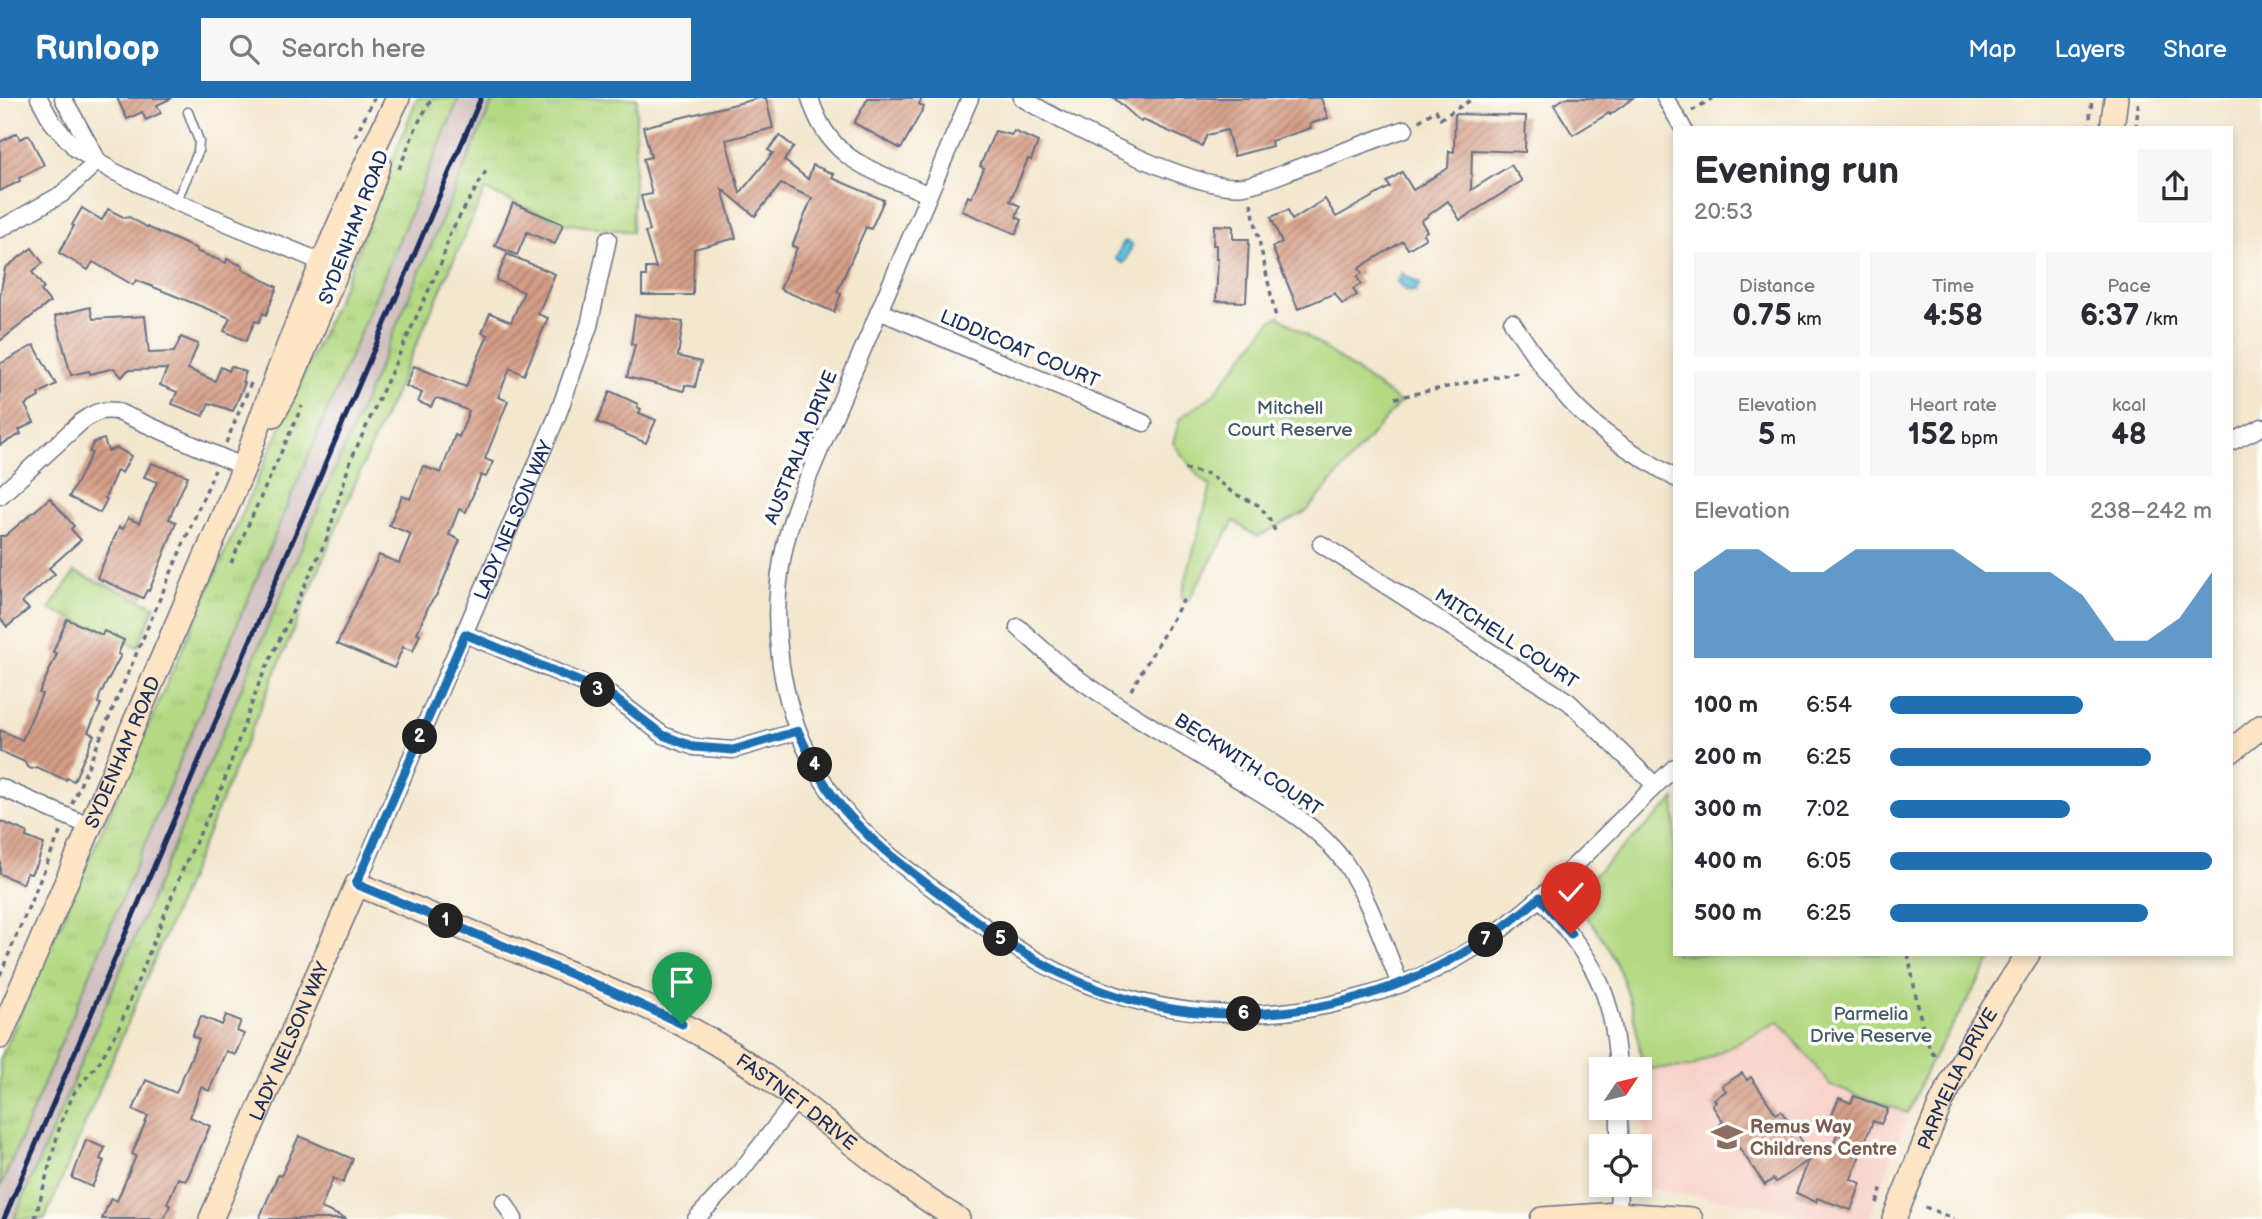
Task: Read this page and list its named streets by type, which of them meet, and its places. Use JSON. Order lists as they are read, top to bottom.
{
  "streets": {
    "street": [
      "SYDENHAM ROAD",
      "LIDDICOAT COURT",
      "AUSTRALIA DRIVE",
      "LADY NELSON WAY",
      "MITCHELL COURT",
      "BECKWITH COURT",
      "PARMELIA DRIVE",
      "FASTNET DRIVE"
    ]
  },
  "crossings": [
    ["LIDDICOAT COURT", "AUSTRALIA DRIVE"],
    ["AUSTRALIA DRIVE", "MITCHELL COURT"],
    ["AUSTRALIA DRIVE", "BECKWITH COURT"],
    ["LADY NELSON WAY", "FASTNET DRIVE"]
  ],
  "parks": ["Mitchell Court Reserve", "Parmelia Drive Reserve"],
  "places": {
    "school or university": ["Remus Way Childrens Centre"]
  },
  "north": "top right",
  "page": {
    "header": "Runloop",
    "search": "Search here",
    "nav": ["Map", "Layers", "Share"],
    "heading": ["Evening run", "20:53"],
    "stats": [
      ["Distance", "0.75 km"],
      ["Time", "4:58"],
      ["Pace", "6:37 /km"],
      ["Elevation", "5 m"],
      ["Heart rate", "152 bpm"],
      ["kcal", "48"]
    ],
    "chart": ["Elevation", "238–242 m"],
    "pins": [
      "3",
      "2",
      "4",
      "1",
      "5",
      "7",
      "6"
    ],
    "list": [
      {
        "name": "100 m",
        "note": "6:54"
      },
      {
        "name": "200 m",
        "note": "6:25"
      },
      {
        "name": "300 m",
        "note": "7:02"
      },
      {
        "name": "400 m",
        "note": "6:05"
      },
      {
        "name": "500 m",
        "note": "6:25"
      }
    ]
  }
}
